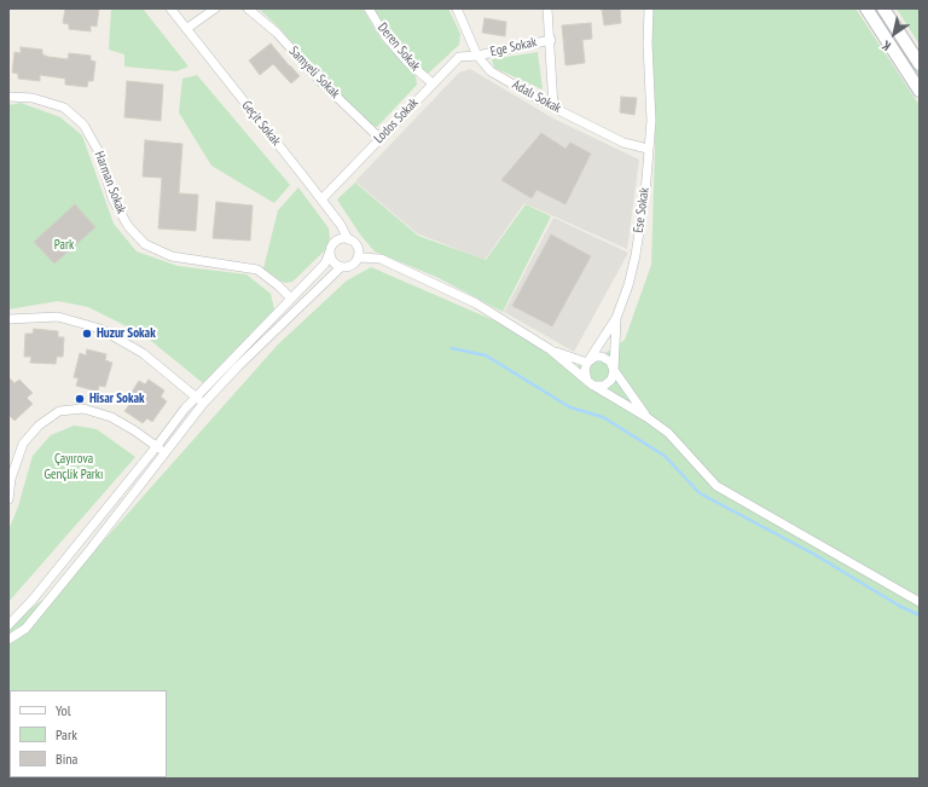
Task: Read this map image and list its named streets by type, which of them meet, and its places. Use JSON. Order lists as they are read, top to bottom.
{
  "streets": {
    "street": [
      "Deren Sokak",
      "Ege Sokak",
      "Samyeli Sokak",
      "Adalı Sokak",
      "Lodos Sokak",
      "Geçit Sokak",
      "Harman Sokak",
      "Ese Sokak"
    ]
  },
  "crossings": [
    ["Deren Sokak", "Lodos Sokak"],
    ["Ege Sokak", "Adalı Sokak"],
    ["Ege Sokak", "Lodos Sokak"],
    ["Samyeli Sokak", "Lodos Sokak"],
    ["Adalı Sokak", "Lodos Sokak"],
    ["Adalı Sokak", "Ese Sokak"],
    ["Lodos Sokak", "Geçit Sokak"]
  ],
  "parks": ["Park", "Çayırova Gençlik Parkı"],
  "places": ["Huzur Sokak", "Hisar Sokak"],
  "legend": ["Yol", "Park", "Bina"],
  "north": "bottom left"
}
